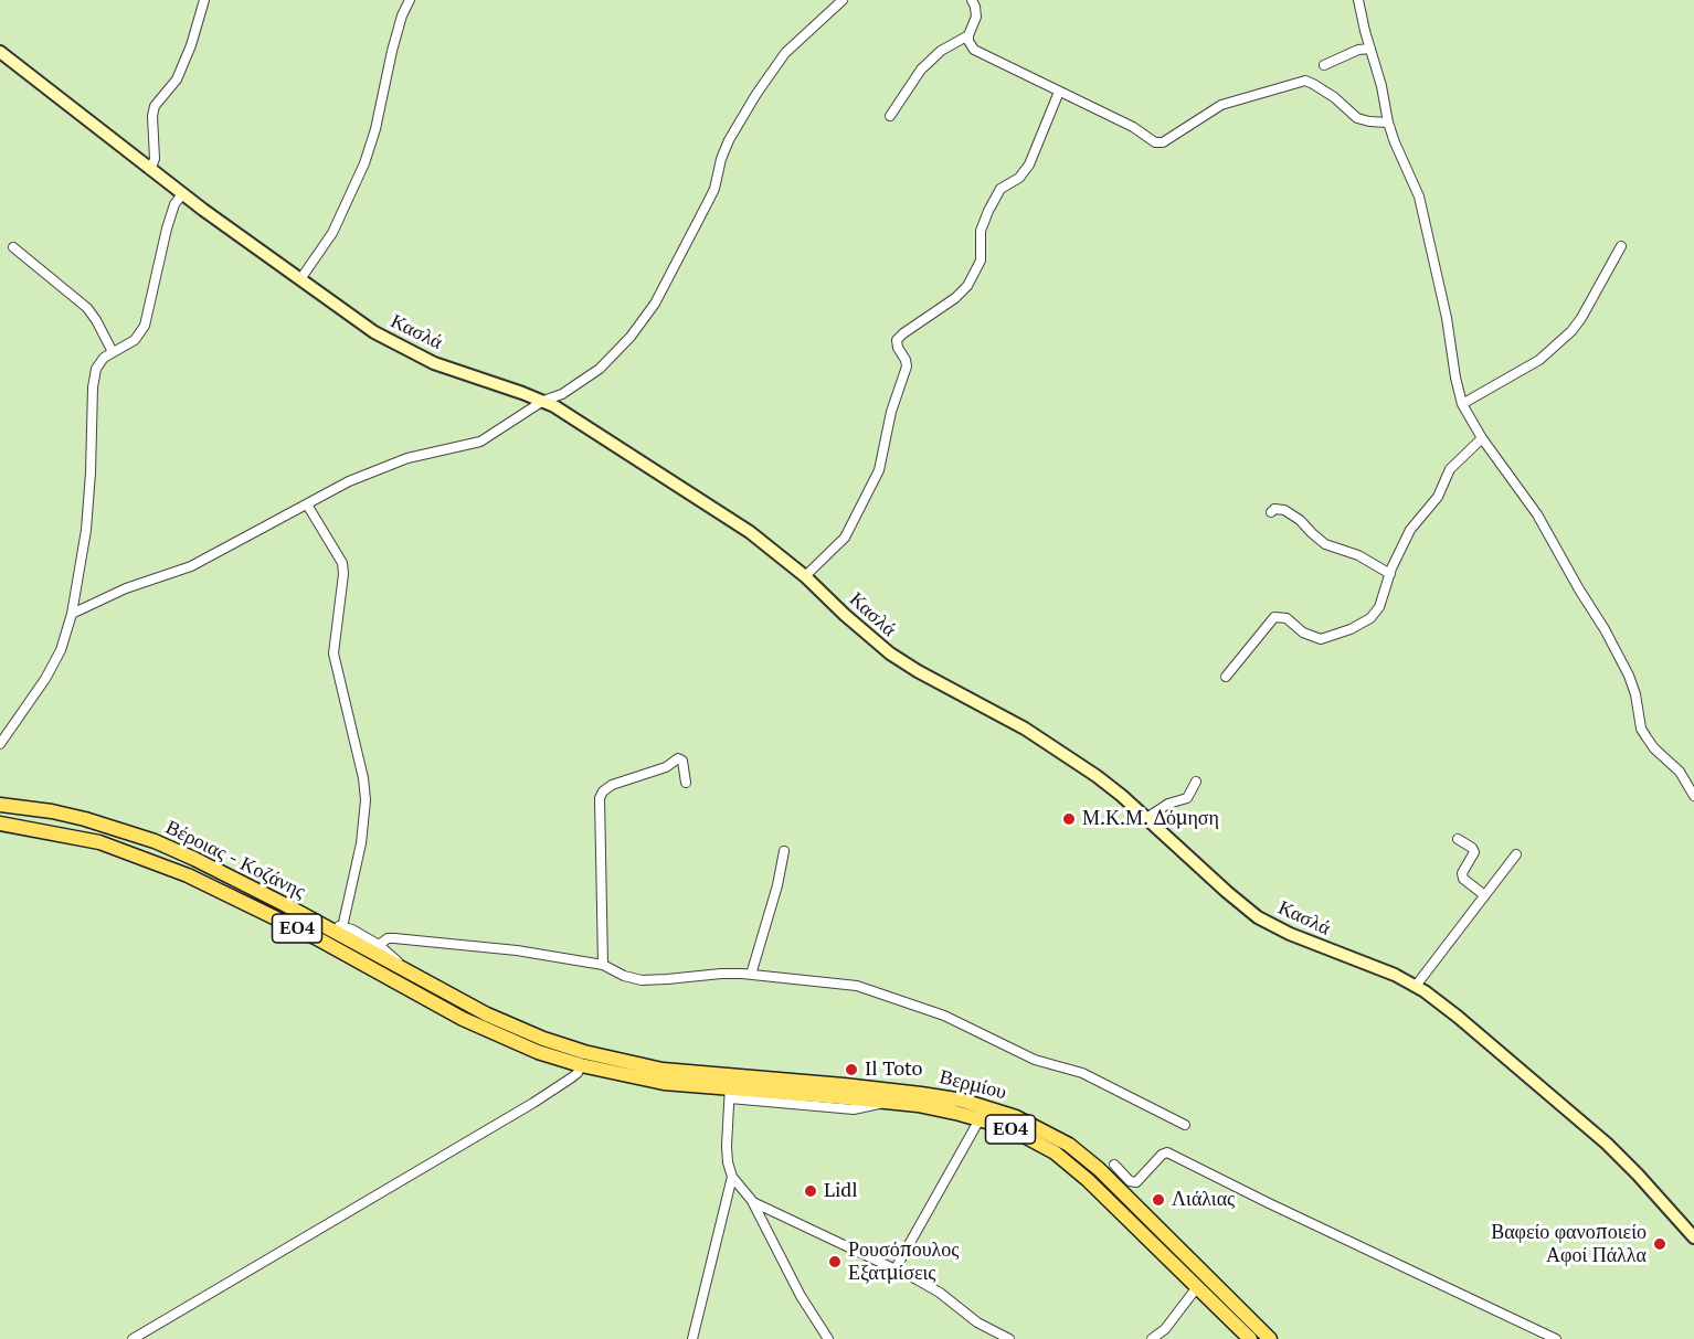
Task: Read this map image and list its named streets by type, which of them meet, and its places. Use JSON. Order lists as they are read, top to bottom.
{
  "streets": {
    "main road": ["Βέροιας - Κοζάνης", "ΕΟ4", "Βερμίου"],
    "street": ["Κασλά"]
  },
  "crossings": [
    ["Βέροιας - Κοζάνης", "Βερμίου"]
  ],
  "places": [
    "Μ.Κ.Μ. Δόμηση",
    "Il Toto",
    "Lidl",
    "Λιάλιας",
    "Βαφείο φανοποιείο Αφοί Πάλλα",
    "Ρουσόπουλος Εξατμίσεις"
  ]
}
